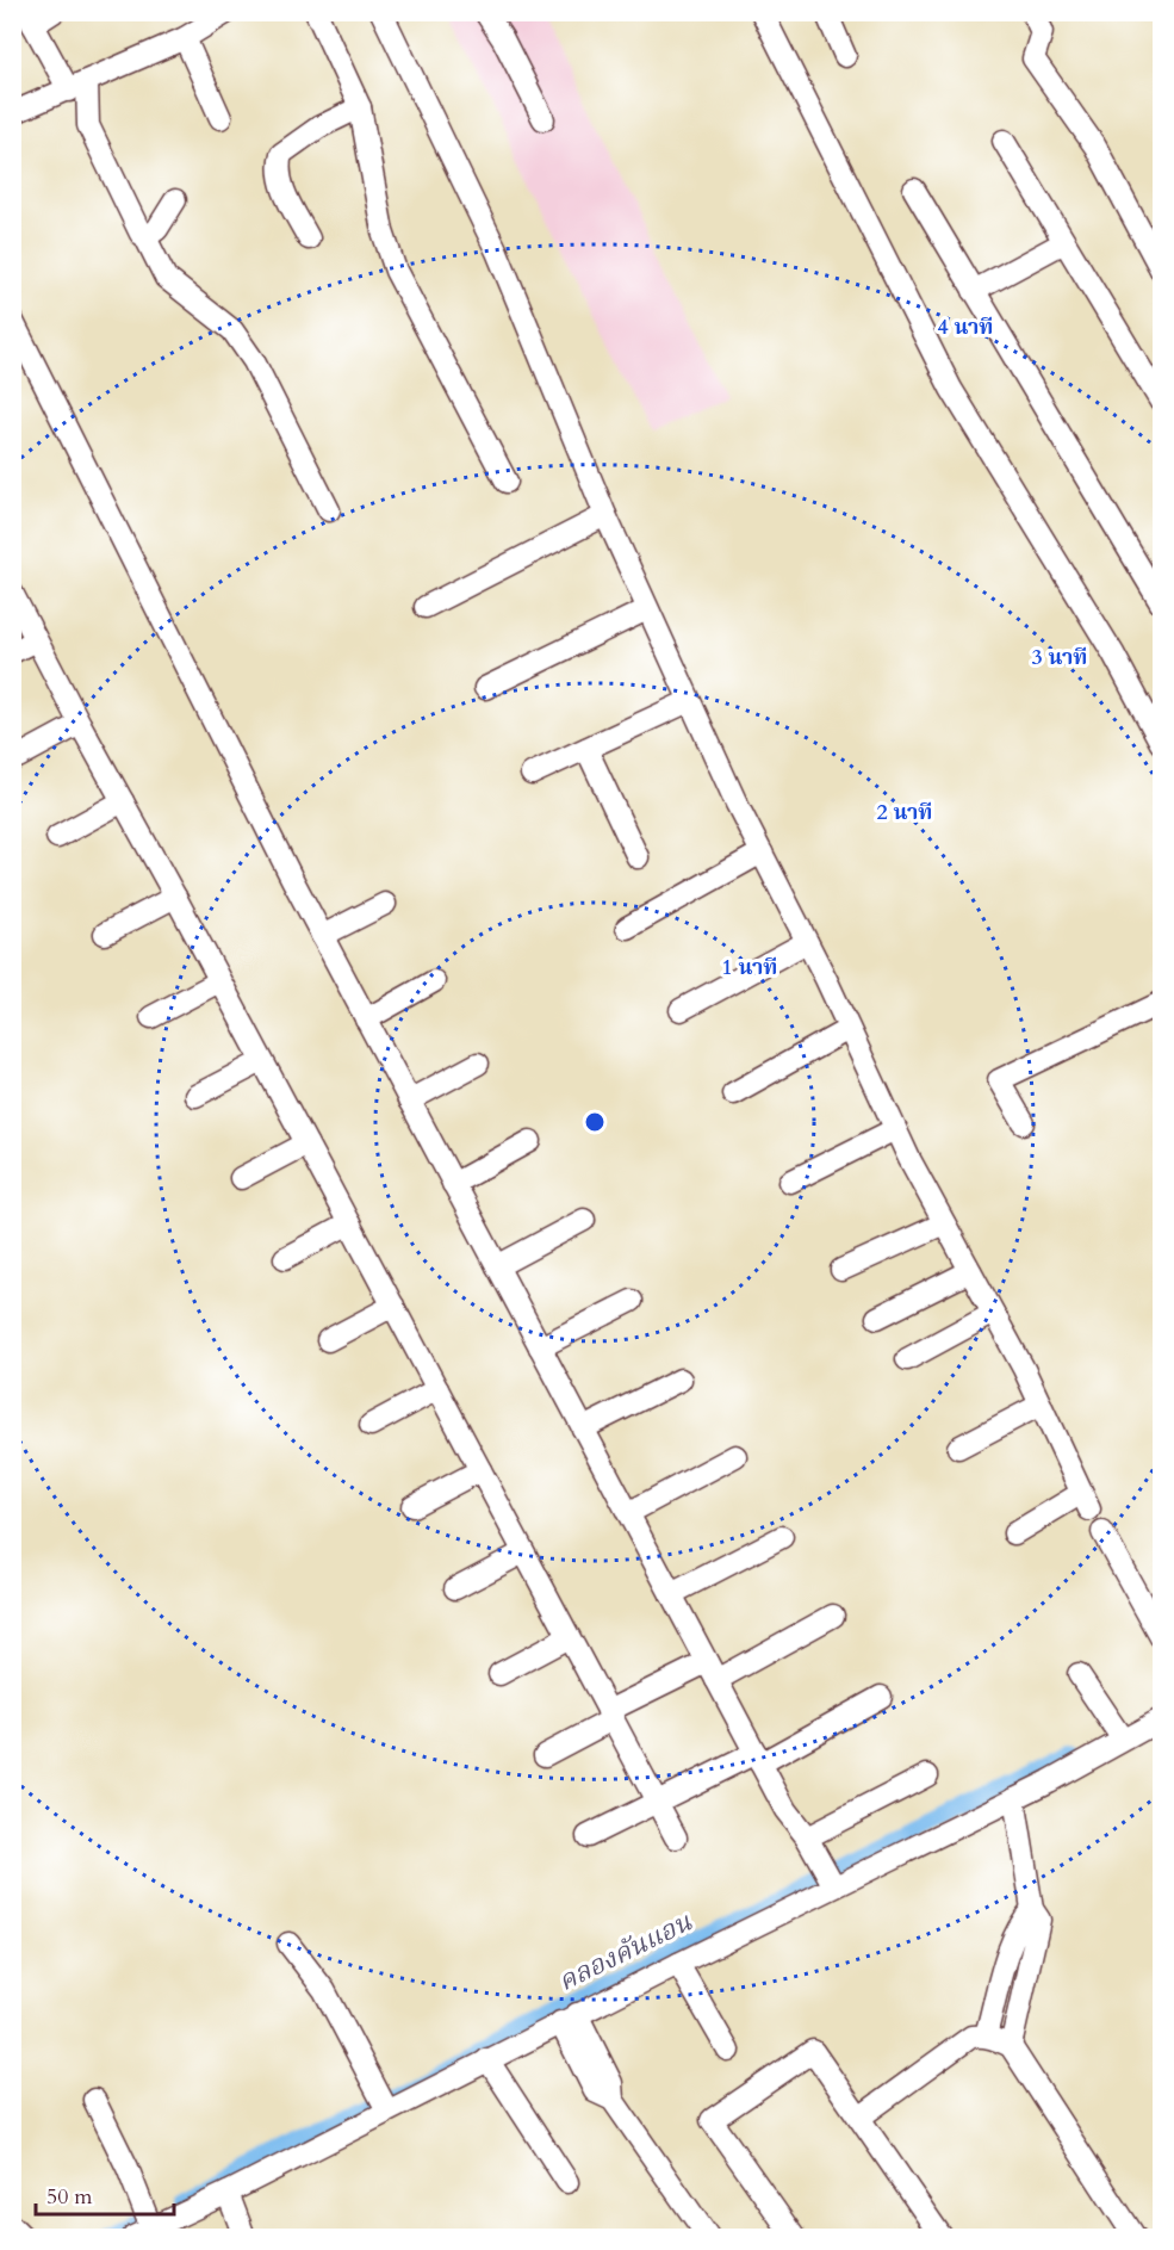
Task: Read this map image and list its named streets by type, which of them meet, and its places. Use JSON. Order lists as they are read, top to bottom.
{
  "water": ["คลองคันแอน"],
  "scale_bar": "50 m",
  "rings": [
    "4 นาที",
    "3 นาที",
    "2 นาที",
    "1 นาที"
  ]
}
